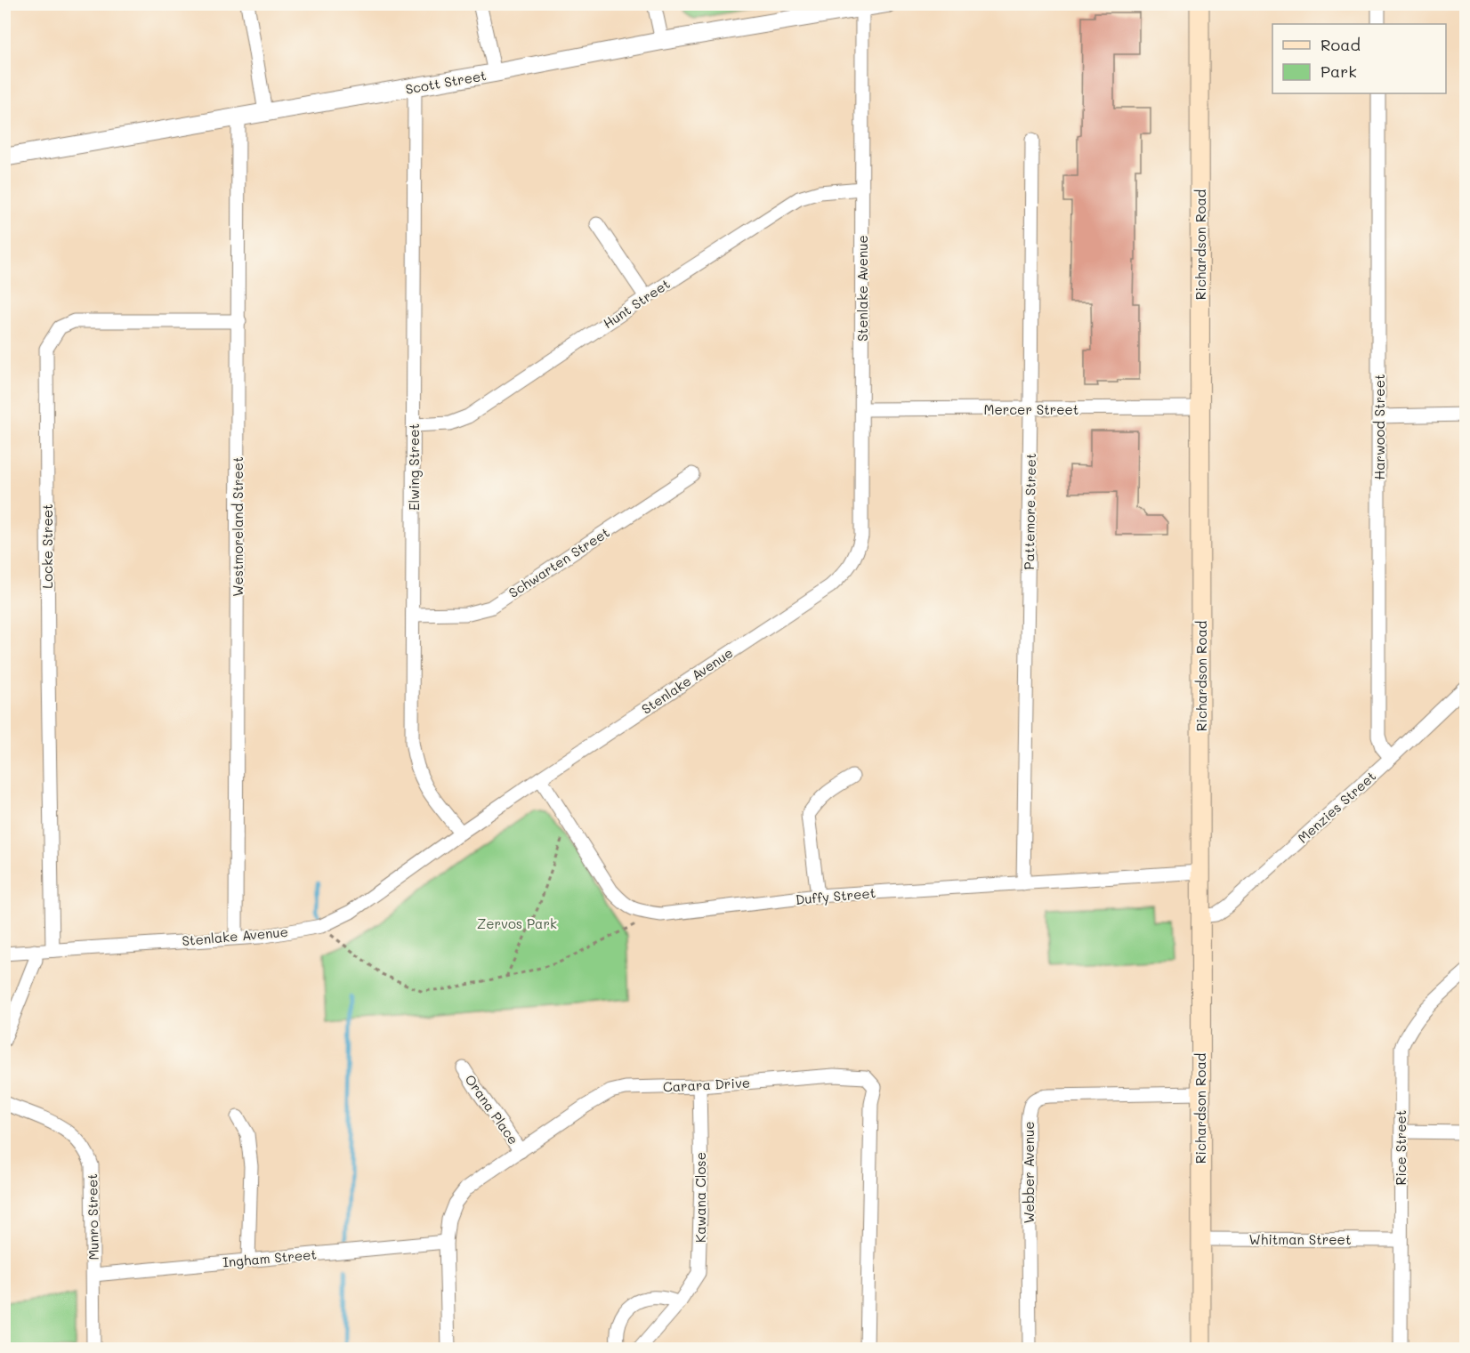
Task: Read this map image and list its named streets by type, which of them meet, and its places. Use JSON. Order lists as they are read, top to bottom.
{
  "streets": {
    "main road": ["Richardson Road"],
    "street": [
      "Scott Street",
      "Stenlake Avenue",
      "Hunt Street",
      "Mercer Street",
      "Harwood Street",
      "Elwing Street",
      "Pattemore Street",
      "Westmoreland Street",
      "Locke Street",
      "Schwarten Street",
      "Menzies Street",
      "Duffy Street",
      "Carara Drive",
      "Orana Place",
      "Rice Street",
      "Webber Avenue",
      "Kawana Close",
      "Munro Street",
      "Whitman Street",
      "Ingham Street"
    ]
  },
  "crossings": [
    ["Scott Street", "Stenlake Avenue"],
    ["Scott Street", "Elwing Street"],
    ["Scott Street", "Westmoreland Street"],
    ["Richardson Road", "Mercer Street"],
    ["Richardson Road", "Menzies Street"],
    ["Richardson Road", "Duffy Street"],
    ["Richardson Road", "Webber Avenue"],
    ["Richardson Road", "Whitman Street"],
    ["Stenlake Avenue", "Hunt Street"],
    ["Stenlake Avenue", "Mercer Street"],
    ["Stenlake Avenue", "Elwing Street"],
    ["Stenlake Avenue", "Westmoreland Street"],
    ["Stenlake Avenue", "Locke Street"],
    ["Stenlake Avenue", "Duffy Street"],
    ["Hunt Street", "Elwing Street"],
    ["Mercer Street", "Pattemore Street"],
    ["Harwood Street", "Menzies Street"],
    ["Elwing Street", "Schwarten Street"],
    ["Pattemore Street", "Duffy Street"],
    ["Westmoreland Street", "Locke Street"],
    ["Carara Drive", "Orana Place"],
    ["Carara Drive", "Kawana Close"],
    ["Carara Drive", "Ingham Street"],
    ["Rice Street", "Whitman Street"],
    ["Munro Street", "Ingham Street"]
  ],
  "parks": ["Zervos Park"],
  "legend": ["Road", "Park"]
}
